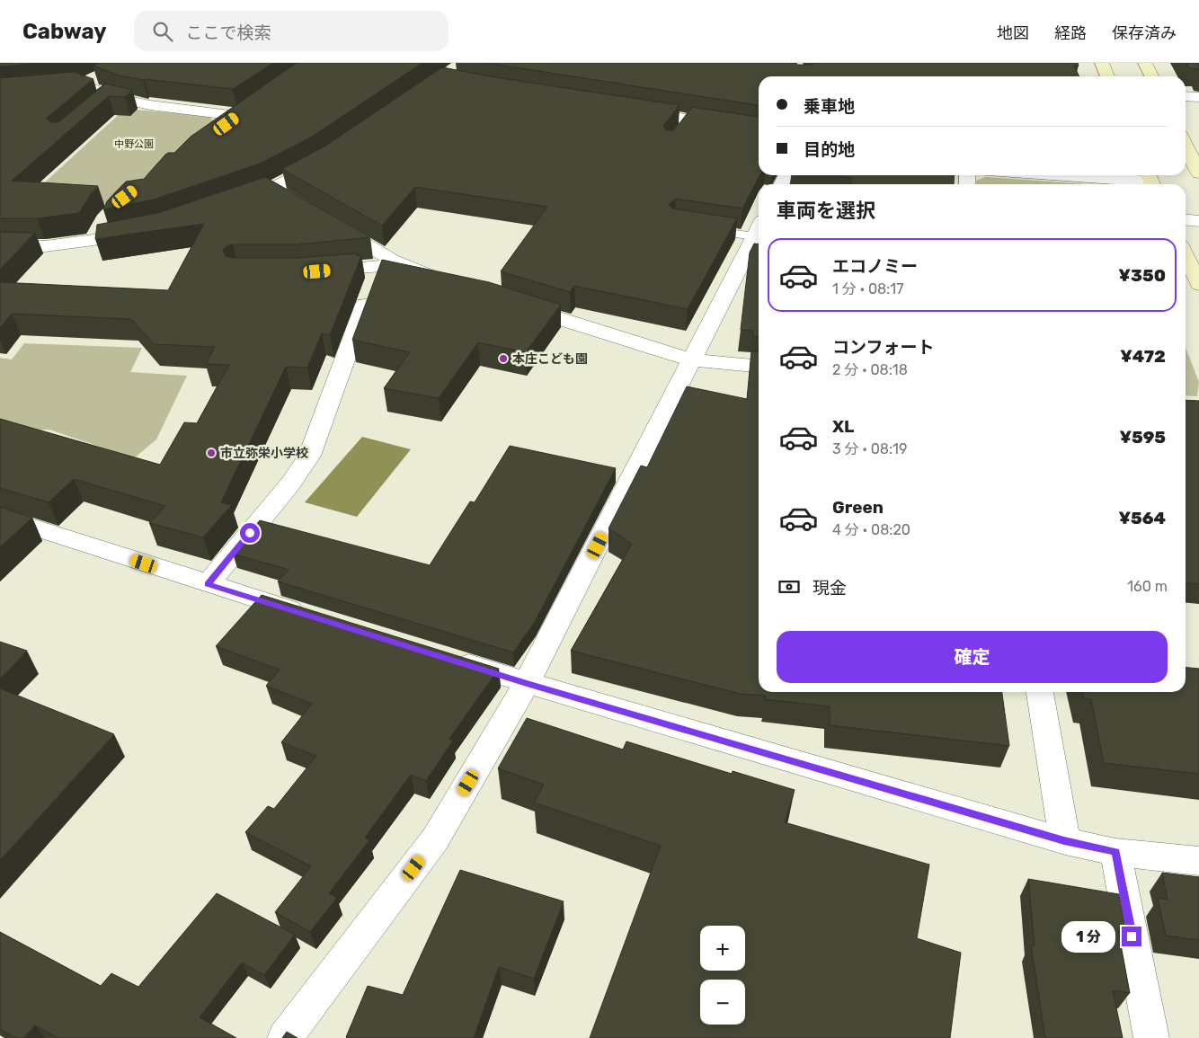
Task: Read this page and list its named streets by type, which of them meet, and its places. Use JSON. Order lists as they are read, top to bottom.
{
  "parks": ["中野公園"],
  "places": ["本庄こども園", "市立弥栄小学校"],
  "page": {
    "header": "Cabway",
    "search": "ここで検索",
    "nav": ["地図", "経路", "保存済み"],
    "banner": ["乗車地", "目的地"],
    "heading": "車両を選択",
    "list": [
      {
        "name": "エコノミー",
        "note": "1 分 · 08:17",
        "value": "¥350"
      },
      {
        "name": "コンフォート",
        "note": "2 分 · 08:18",
        "value": "¥472"
      },
      {
        "name": "XL",
        "note": "3 分 · 08:19",
        "value": "¥595"
      },
      {
        "name": "Green",
        "note": "4 分 · 08:20",
        "value": "¥564"
      }
    ],
    "pay": ["現金", "160 m"],
    "buttons": "確定",
    "bubble": "1 分",
    "map_buttons": ["+", "−"]
  }
}
